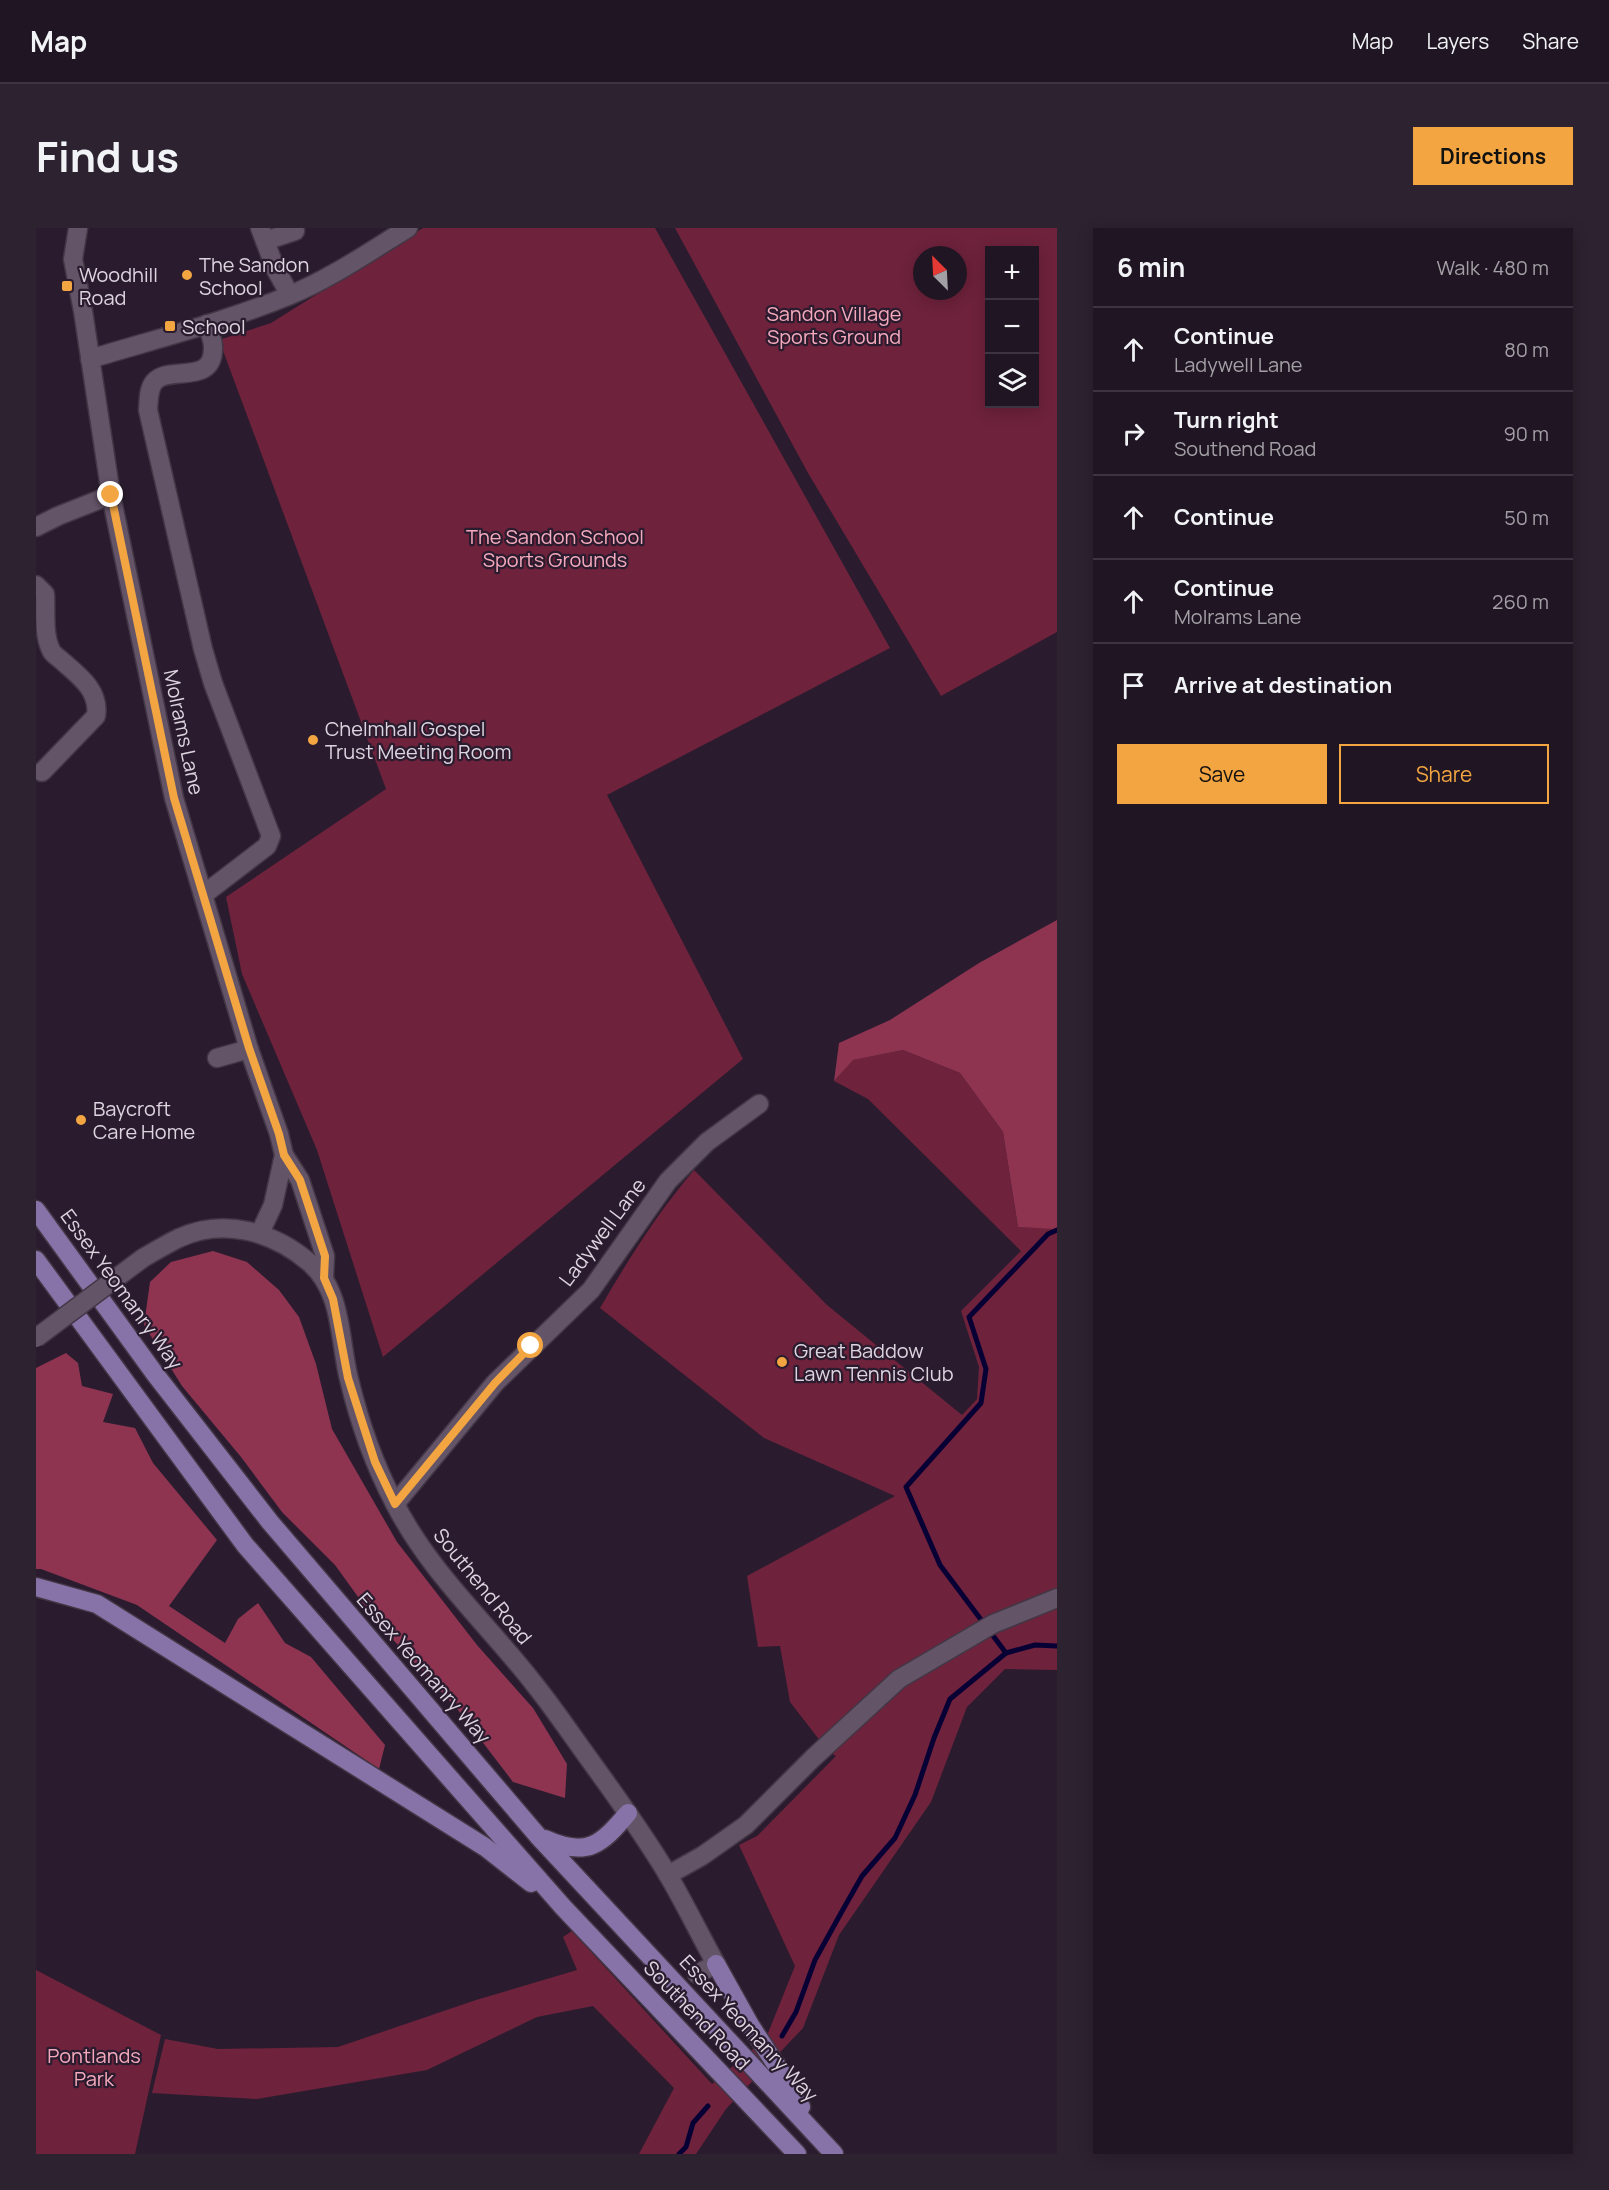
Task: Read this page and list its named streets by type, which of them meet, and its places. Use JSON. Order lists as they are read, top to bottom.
{
  "streets": {
    "main road": ["Essex Yeomanry Way", "Southend Road"],
    "street": ["Molrams Lane", "Ladywell Lane"]
  },
  "crossings": [
    ["Molrams Lane", "Southend Road"],
    ["Ladywell Lane", "Southend Road"]
  ],
  "parks": ["Sandon Village Sports Ground", "The Sandon School Sports Grounds", "Pontlands Park"],
  "places": {
    "other": [
      "The Sandon School",
      "Chelmhall Gospel Trust Meeting Room",
      "Baycroft Care Home",
      "Great Baddow Lawn Tennis Club"
    ],
    "transit": ["Woodhill Road", "School"]
  },
  "north": "top left",
  "page": {
    "header": "Map",
    "nav": ["Map", "Layers", "Share"],
    "title": "Find us",
    "buttons": [
      "Directions",
      ["Save", "Share"]
    ],
    "heading": ["6 min", "Walk · 480 m"],
    "map_buttons": ["+", "−"],
    "list": [
      ["Continue", "Ladywell Lane", "80 m"],
      ["Turn right", "Southend Road", "90 m"],
      ["Continue", "50 m"],
      ["Continue", "Molrams Lane", "260 m"],
      "Arrive at destination"
    ]
  }
}
